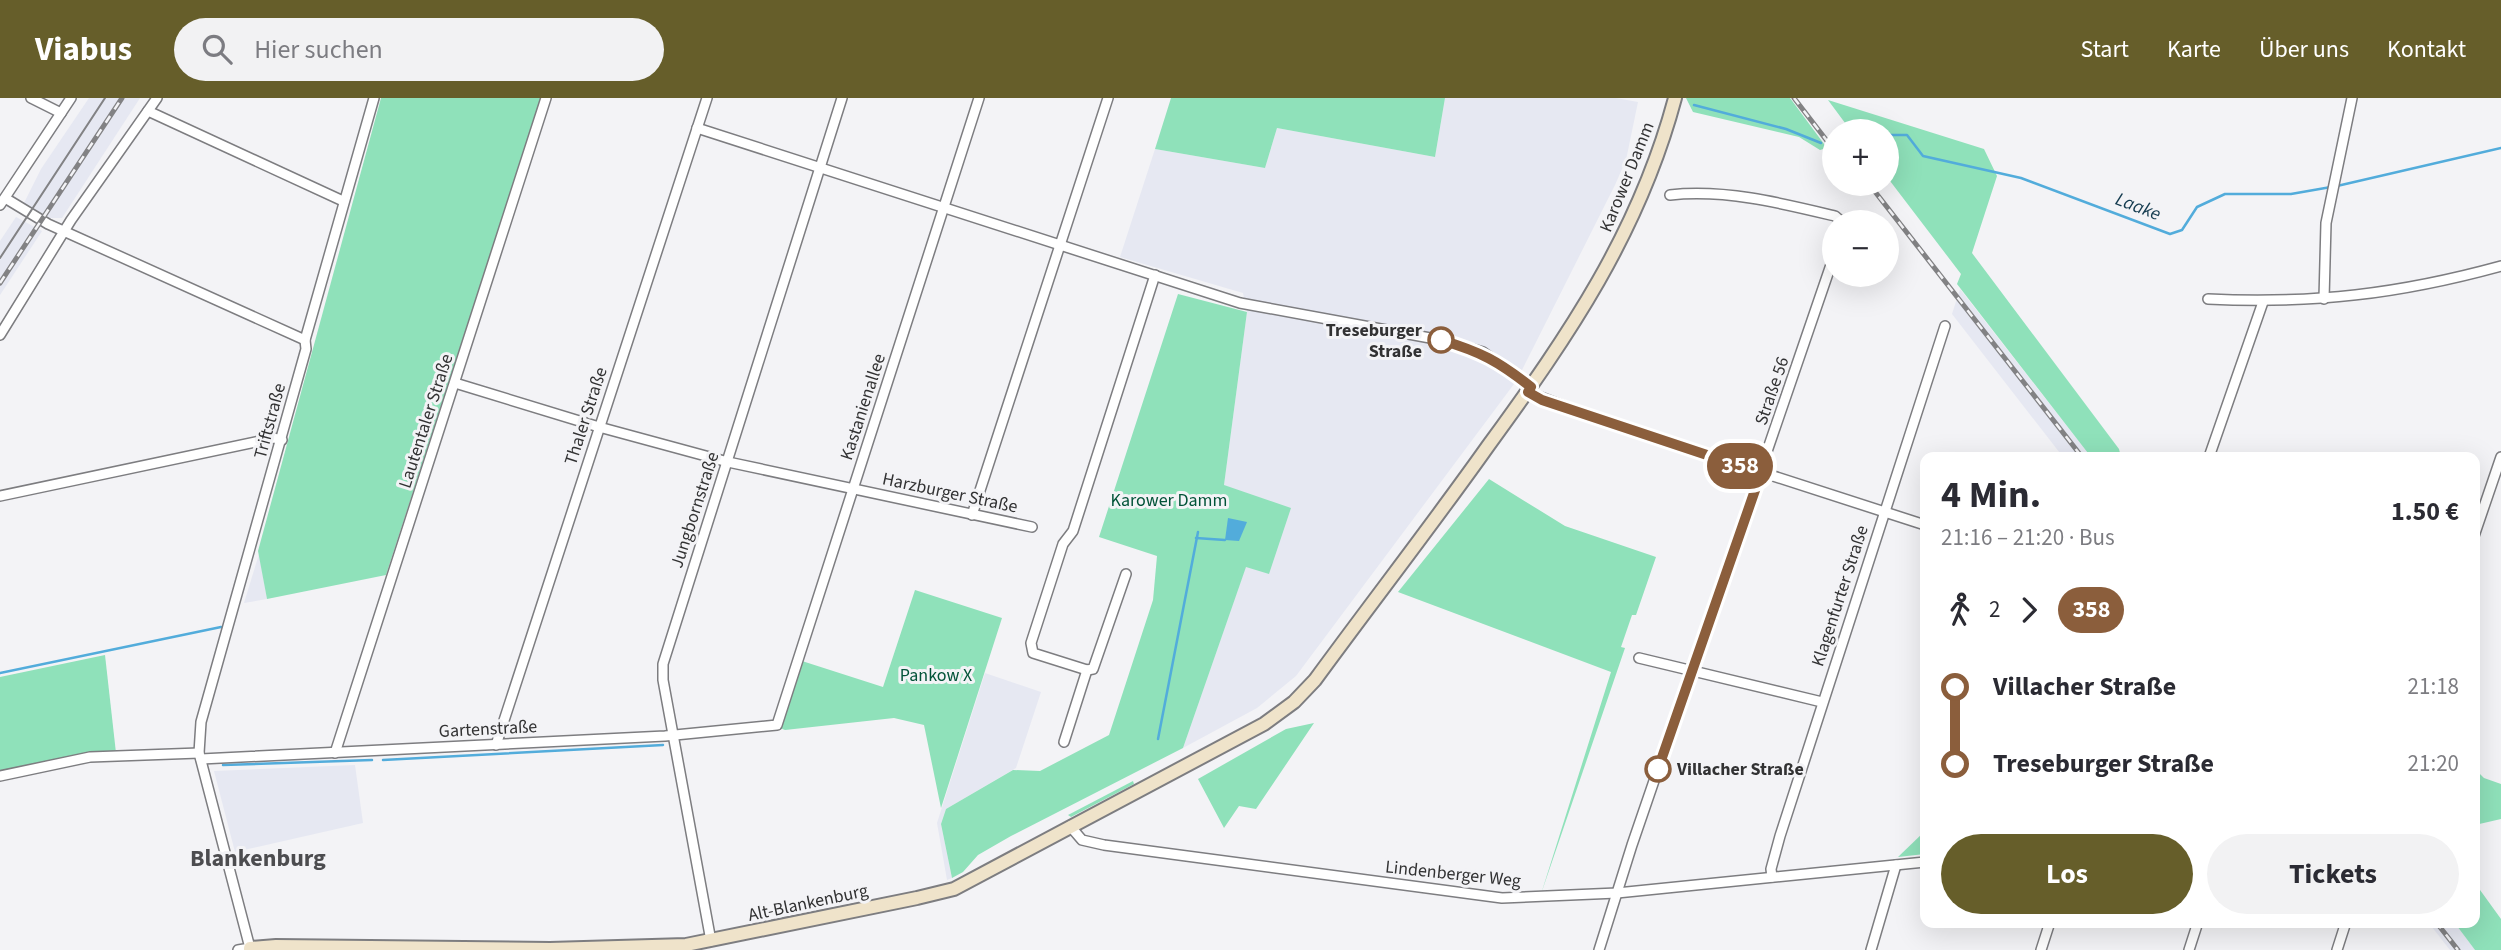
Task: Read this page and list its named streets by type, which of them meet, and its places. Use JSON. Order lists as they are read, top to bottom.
{
  "streets": {
    "main road": ["Karower Damm", "Alt-Blankenburg"],
    "street": [
      "Straße 56",
      "Kastanienallee",
      "Thaler Straße",
      "Triftstraße",
      "Lautentaler Straße",
      "Harzburger Straße",
      "Jungbornstraße",
      "Klagenfurter Straße",
      "Gartenstraße",
      "Lindenberger Weg"
    ]
  },
  "crossings": [
    ["Karower Damm", "Lindenberger Weg"],
    ["Karower Damm", "Alt-Blankenburg"],
    ["Straße 56", "Lindenberger Weg"],
    ["Kastanienallee", "Harzburger Straße"],
    ["Kastanienallee", "Gartenstraße"],
    ["Thaler Straße", "Harzburger Straße"],
    ["Thaler Straße", "Gartenstraße"],
    ["Triftstraße", "Gartenstraße"],
    ["Triftstraße", "Alt-Blankenburg"],
    ["Lautentaler Straße", "Harzburger Straße"],
    ["Lautentaler Straße", "Gartenstraße"],
    ["Harzburger Straße", "Jungbornstraße"],
    ["Jungbornstraße", "Gartenstraße"],
    ["Jungbornstraße", "Alt-Blankenburg"],
    ["Klagenfurter Straße", "Lindenberger Weg"]
  ],
  "districts": ["Blankenburg"],
  "water": ["Laake"],
  "parks": ["Karower Damm", "Pankow X"],
  "places": ["Treseburger Straße", "Villacher Straße"],
  "lines": ["bus line 358"],
  "page": {
    "header": "Viabus",
    "search": "Hier suchen",
    "nav": [
      "Start",
      "Karte",
      "Über uns",
      "Kontakt"
    ],
    "on_map": "358",
    "map_buttons": ["+", "−"],
    "heading": ["4 Min.", "21:16 – 21:20 · Bus", "1.50 €"],
    "legs": ["2", "358"],
    "list": [
      {
        "name": "Villacher Straße",
        "value": "21:18"
      },
      {
        "name": "Treseburger Straße",
        "value": "21:20"
      }
    ],
    "buttons": ["Los", "Tickets"]
  }
}
